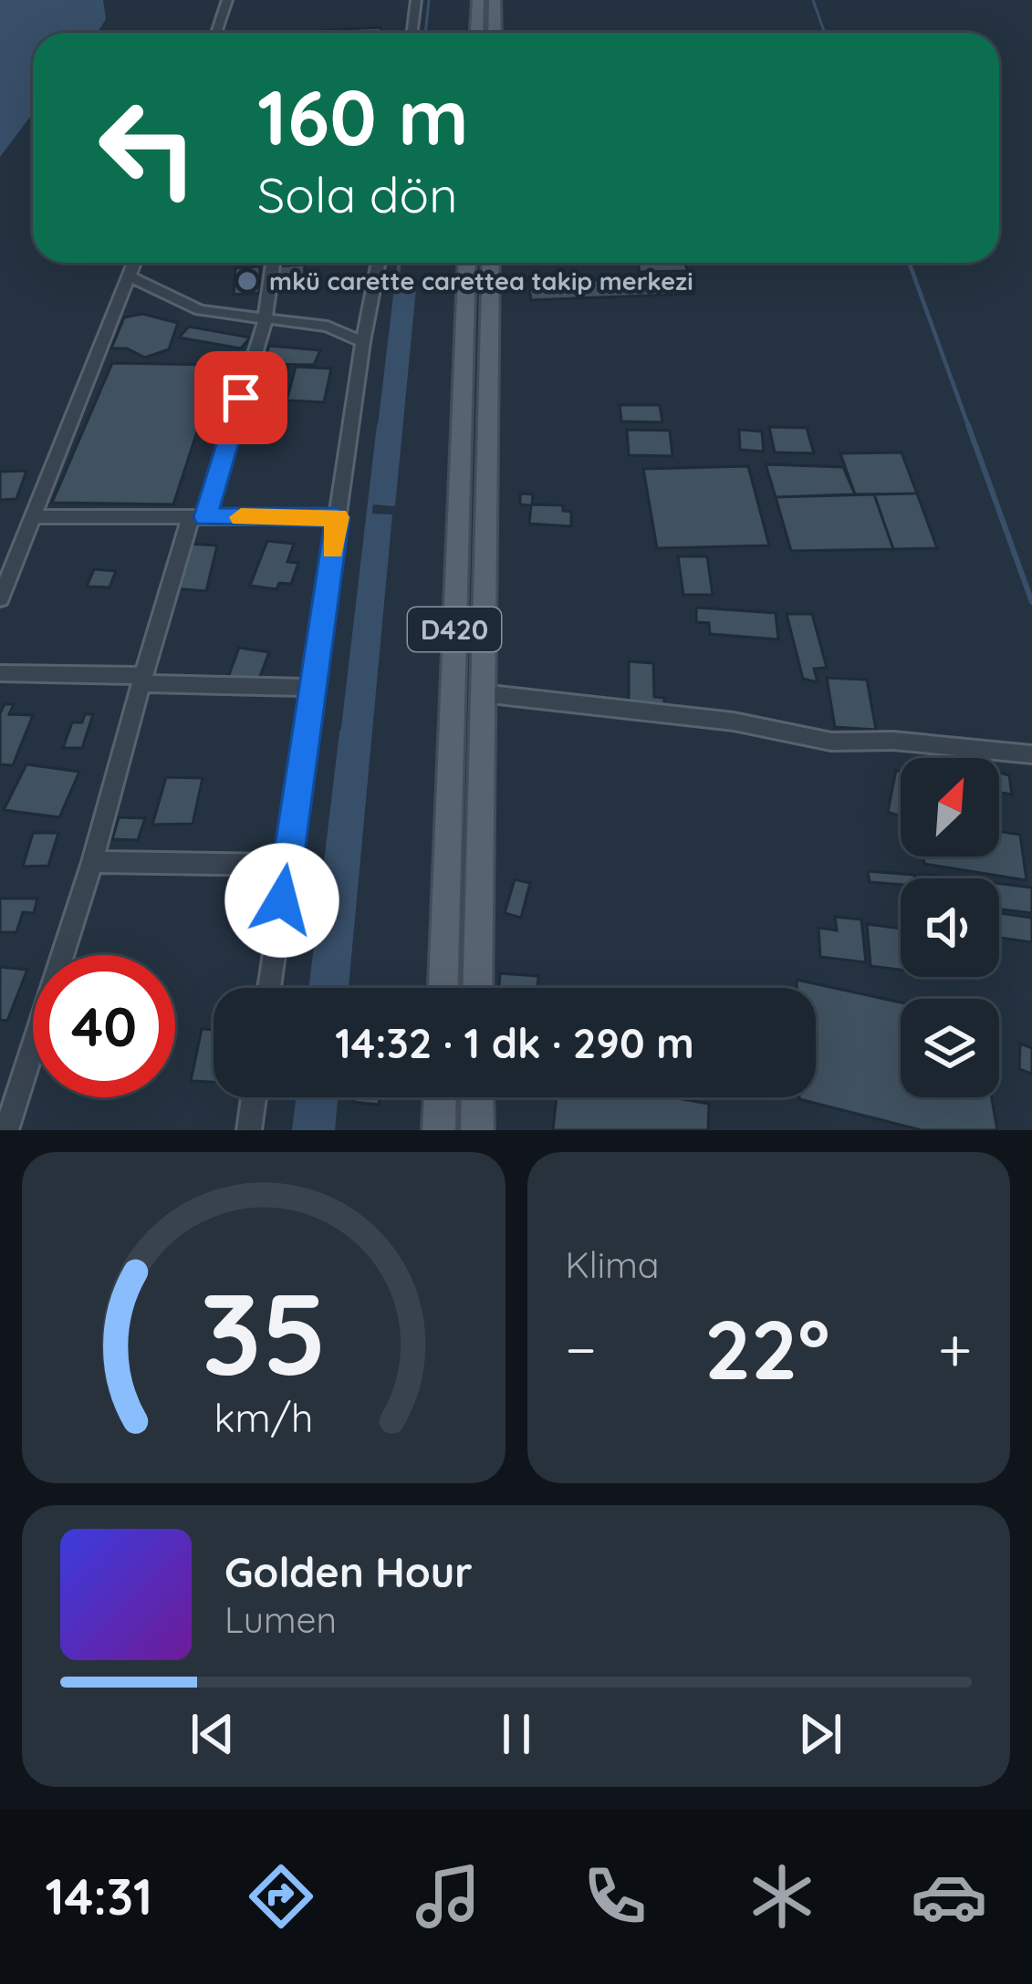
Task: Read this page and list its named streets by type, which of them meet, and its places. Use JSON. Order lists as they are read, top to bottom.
{
  "streets": {
    "main road": ["D420"]
  },
  "places": ["mkü carette carettea takip merkezi"],
  "north": "top right",
  "page": {
    "turn": ["160 m", "Sola dön"],
    "limit": "40",
    "trip": "14:32 · 1 dk · 290 m",
    "tile": "Klima",
    "heat": ["−", "22°", "+"],
    "song": ["Golden Hour", "Lumen"],
    "tabs": "14:31",
    "gauge": ["35", "km/h"]
  }
}
